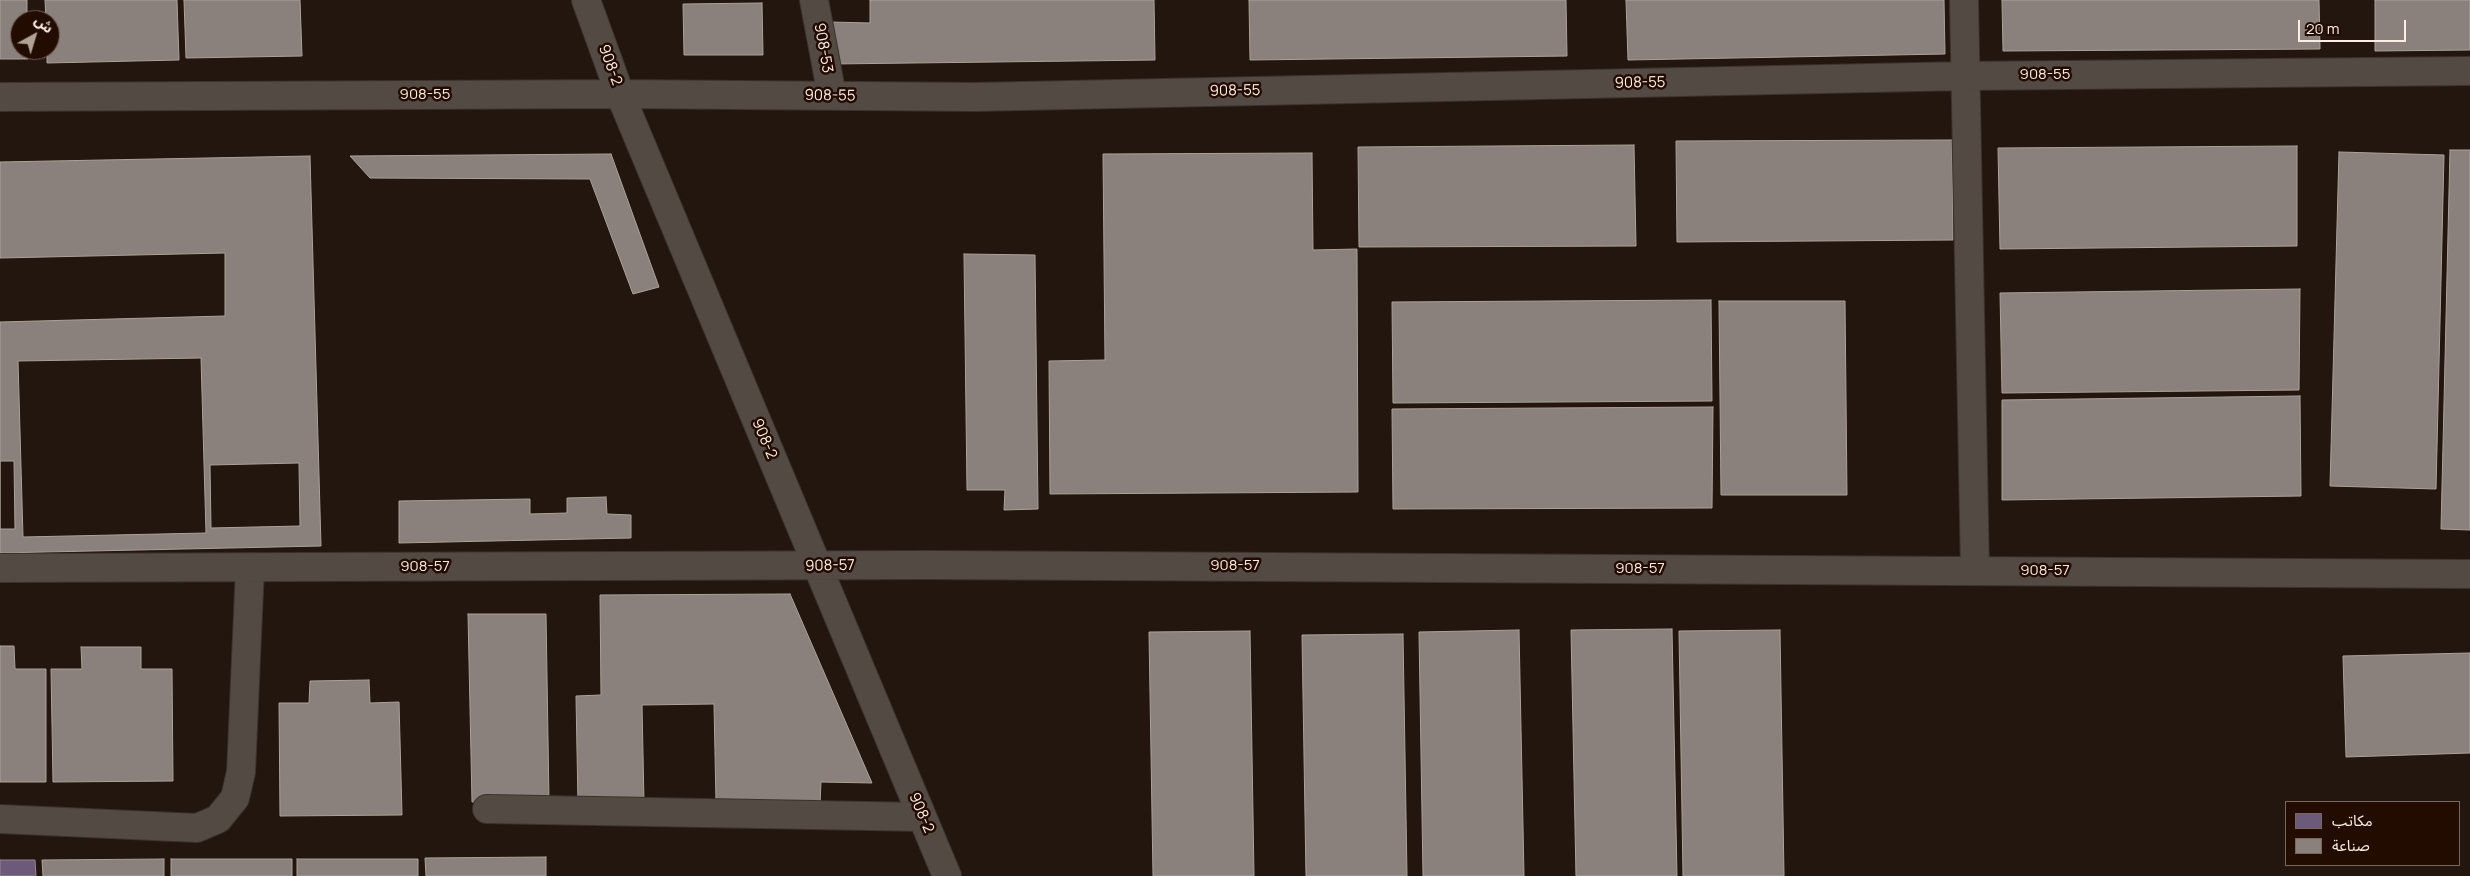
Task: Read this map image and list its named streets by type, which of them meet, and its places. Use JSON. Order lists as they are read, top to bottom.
{
  "streets": {
    "street": [
      "908-53",
      "908-2",
      "908-55",
      "908-57"
    ]
  },
  "crossings": [
    ["908-53", "908-55"],
    ["908-2", "908-55"],
    ["908-2", "908-57"]
  ],
  "legend": ["مكاتب", "صناعة"],
  "scale_bar": "20 m",
  "north": "top right"
}
